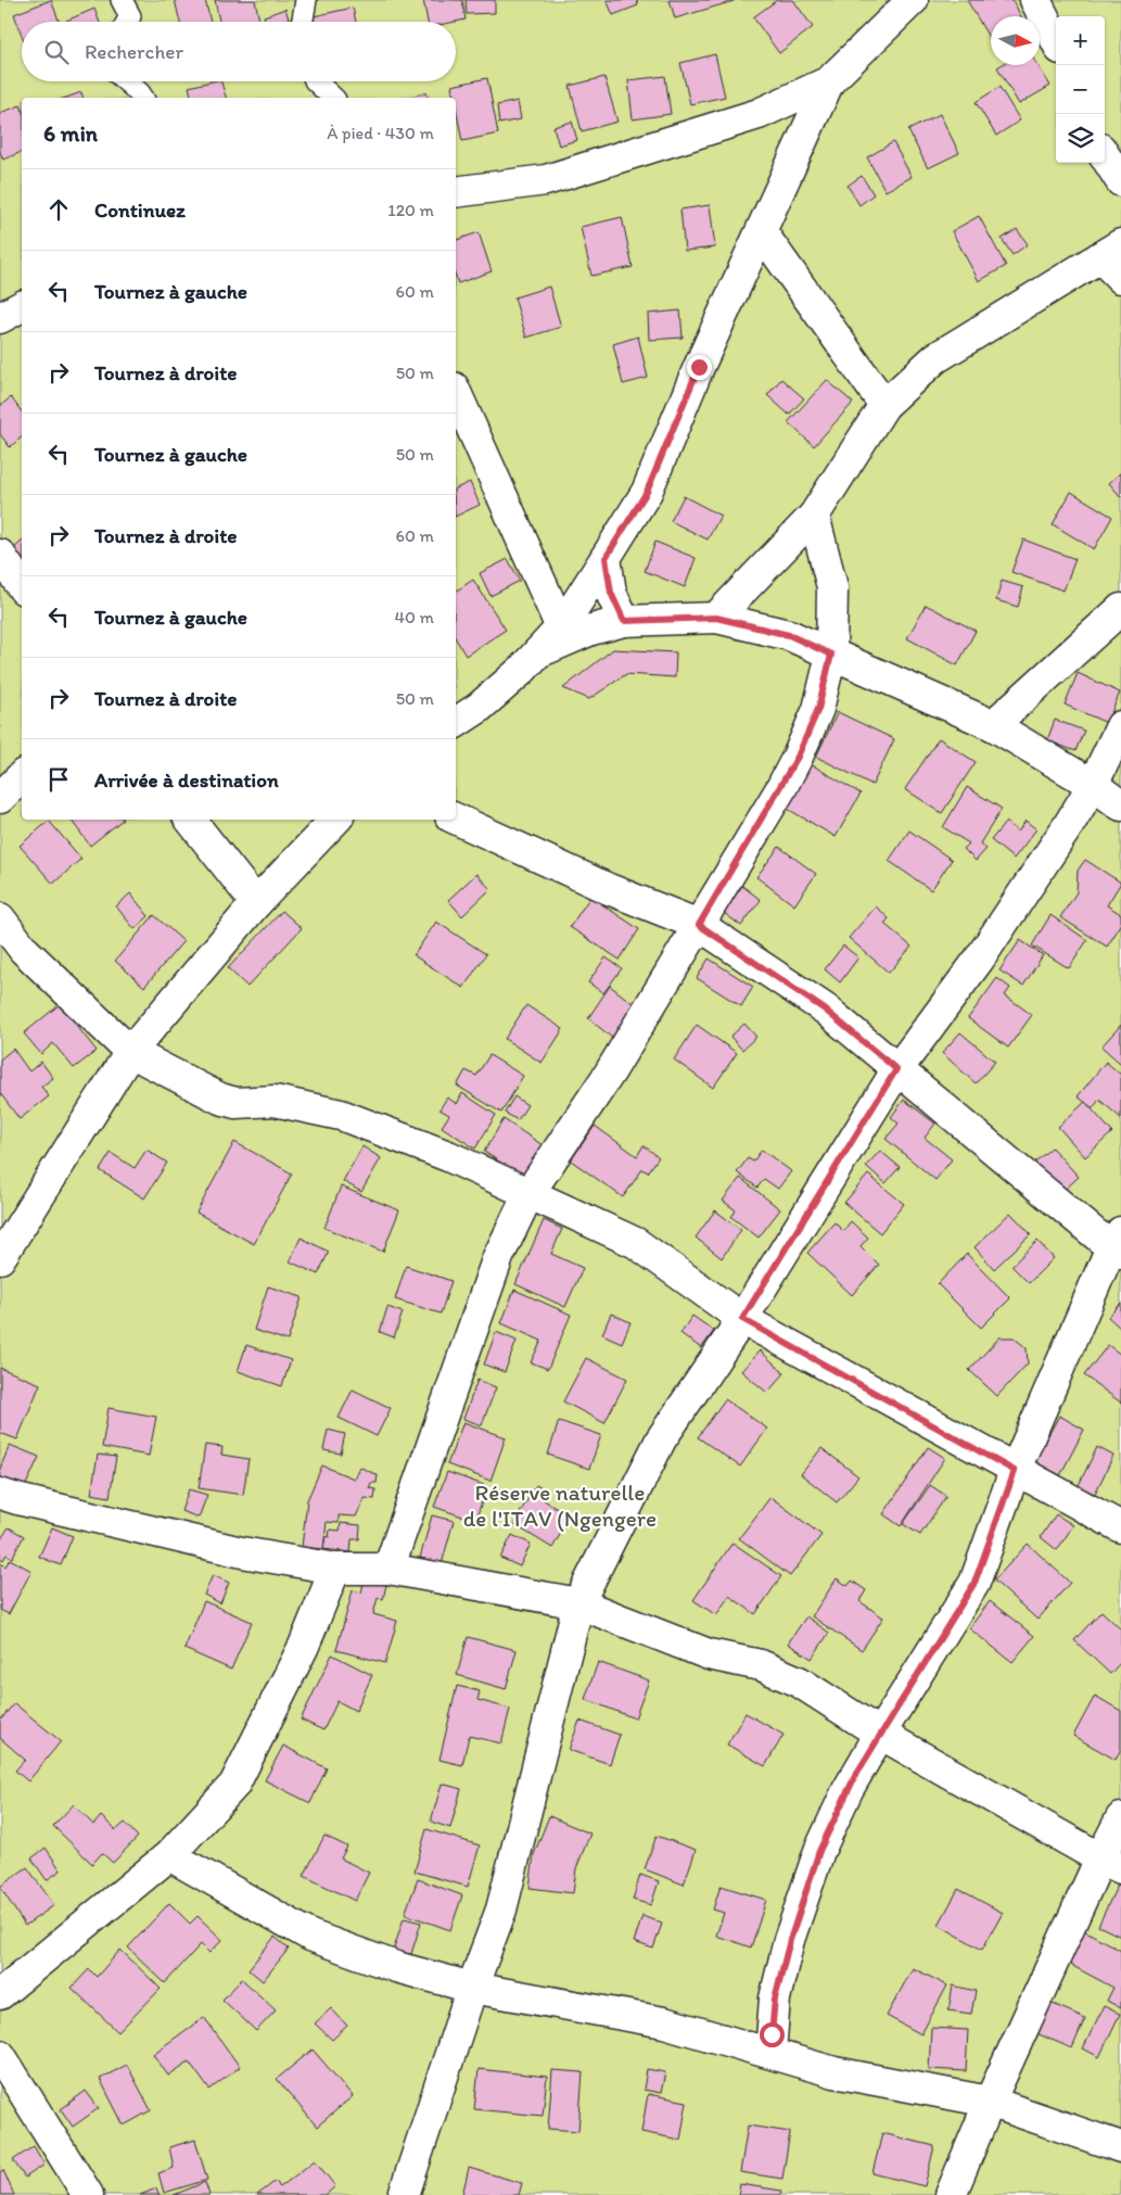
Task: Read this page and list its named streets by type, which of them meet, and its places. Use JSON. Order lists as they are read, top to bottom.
{
  "parks": ["Réserve naturelle de l'ITAV (Ngengere"],
  "north": "right",
  "page": {
    "map_buttons": ["+", "−"],
    "search": "Rechercher",
    "heading": ["6 min", "À pied · 430 m"],
    "list": [
      ["Continuez", "120 m"],
      ["Tournez à gauche", "60 m"],
      ["Tournez à droite", "50 m"],
      ["Tournez à gauche", "50 m"],
      ["Tournez à droite", "60 m"],
      ["Tournez à gauche", "40 m"],
      ["Tournez à droite", "50 m"],
      "Arrivée à destination"
    ]
  }
}
